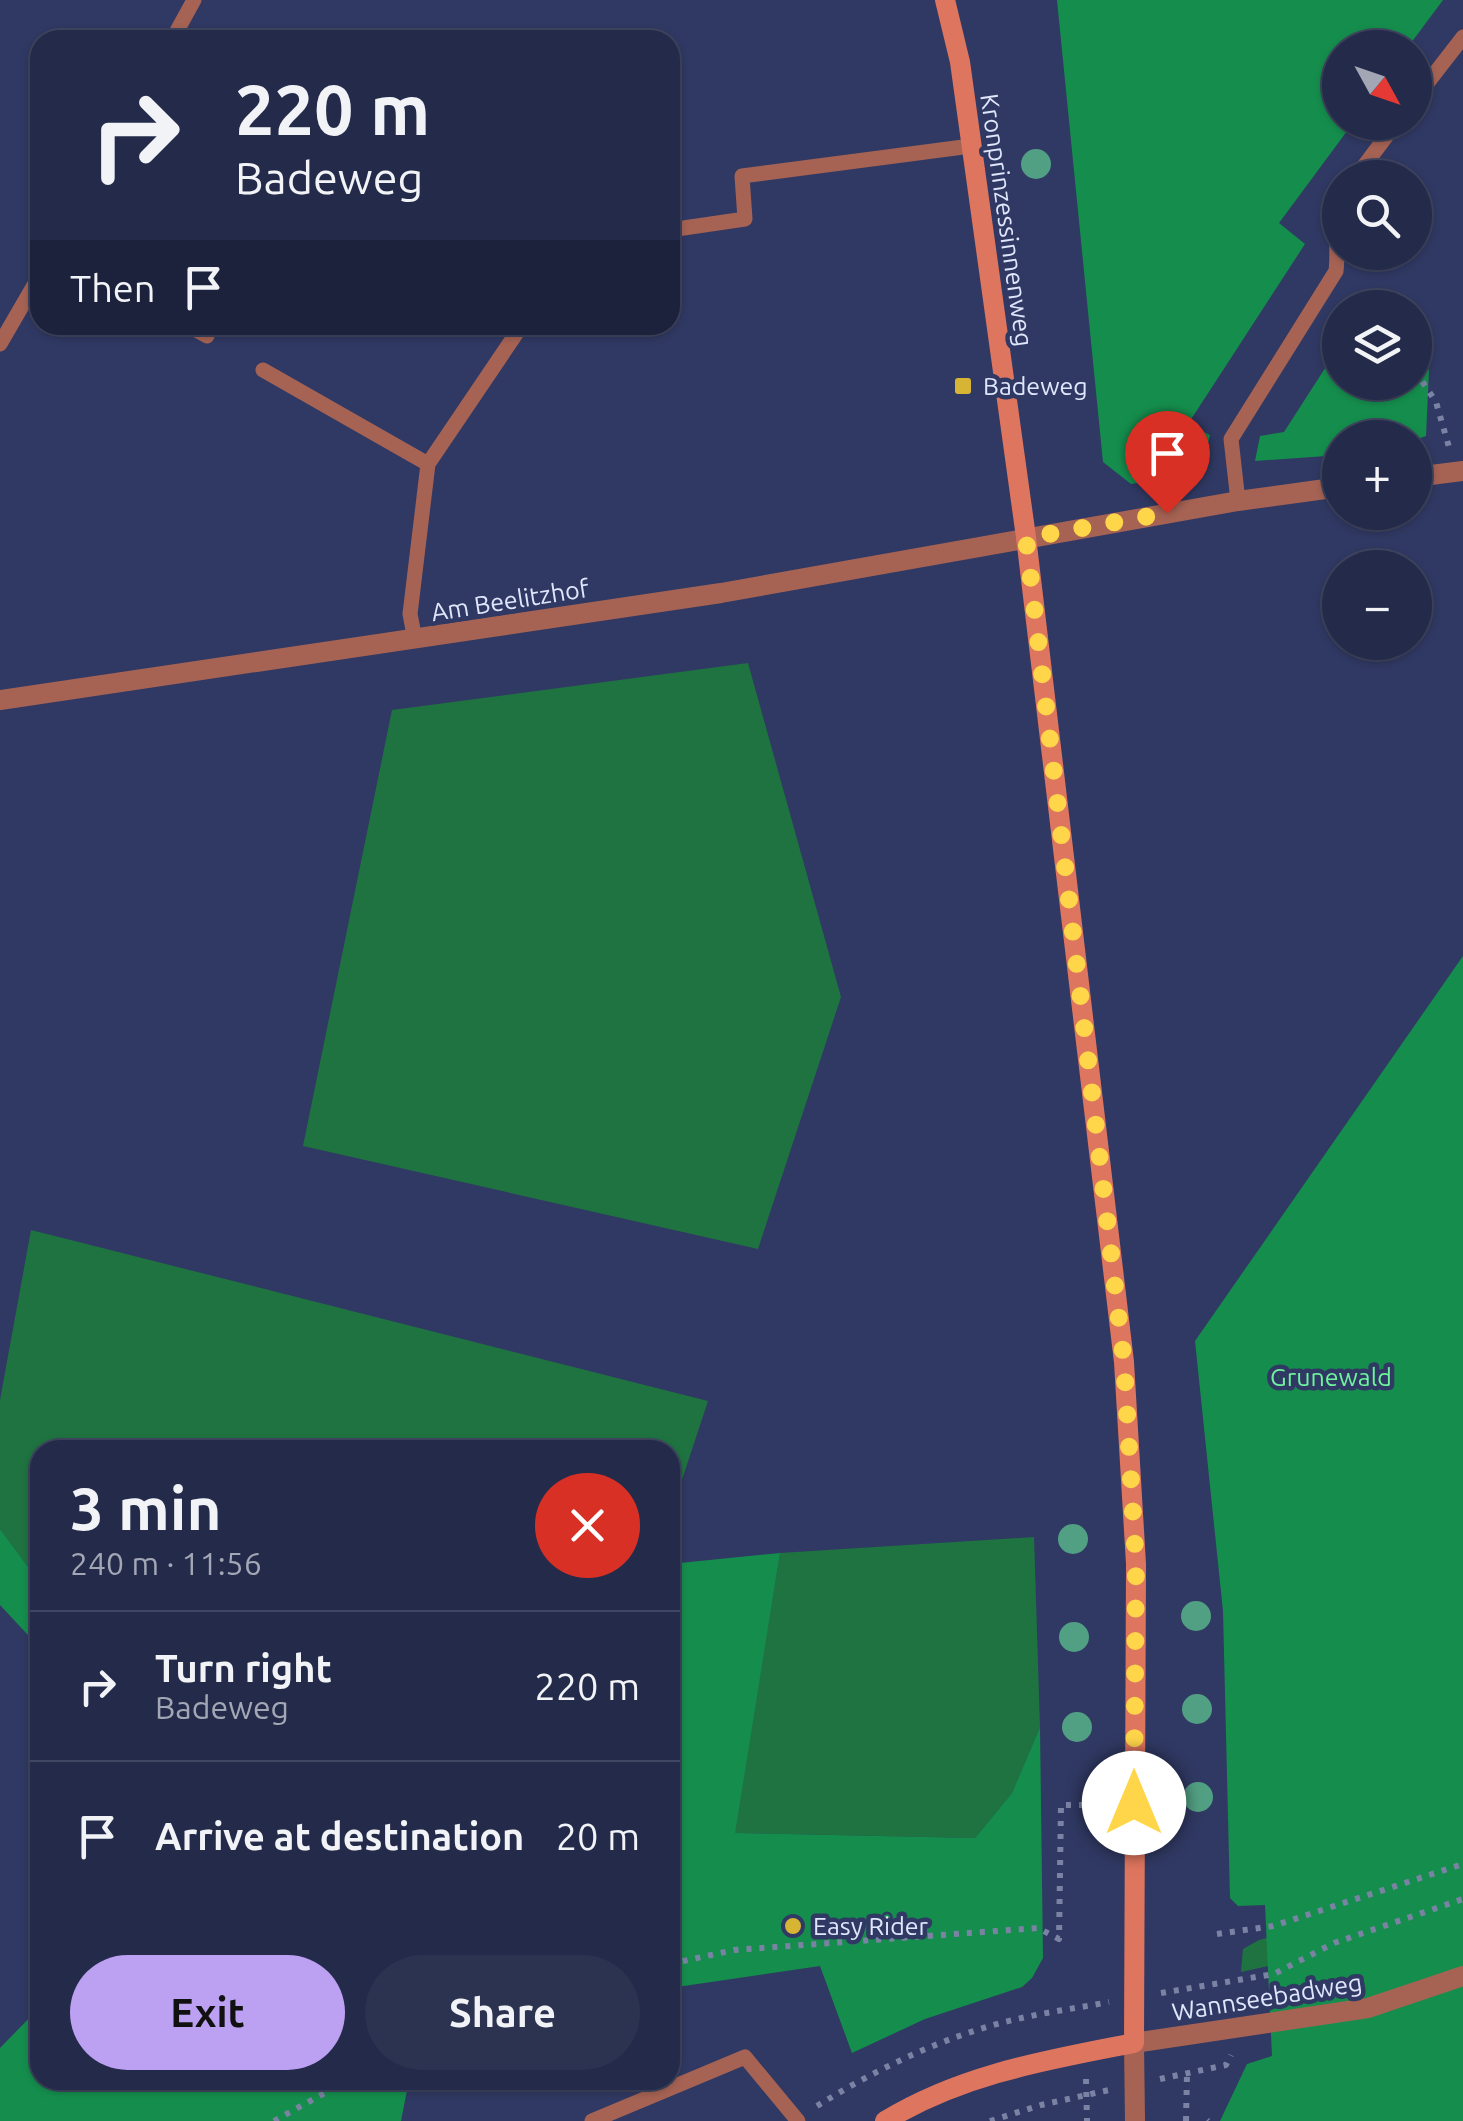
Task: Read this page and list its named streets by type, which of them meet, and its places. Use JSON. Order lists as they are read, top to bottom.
{
  "streets": {
    "main road": ["Kronprinzessinnenweg"],
    "street": ["Am Beelitzhof", "Wannseebadweg"]
  },
  "crossings": [
    ["Kronprinzessinnenweg", "Am Beelitzhof"],
    ["Kronprinzessinnenweg", "Wannseebadweg"]
  ],
  "parks": ["Grunewald"],
  "places": {
    "transit": ["Badeweg"],
    "other": ["Easy Rider"]
  },
  "north": "bottom right",
  "page": {
    "map_buttons": ["+", "−"],
    "turn": ["220 m", "Badeweg"],
    "then": "Then",
    "heading": ["3 min", "240 m · 11:56"],
    "list": [
      {
        "name": "Turn right",
        "note": "Badeweg",
        "value": "220 m"
      },
      {
        "name": "Arrive at destination",
        "value": "20 m"
      }
    ],
    "buttons": ["Exit", "Share"]
  }
}
